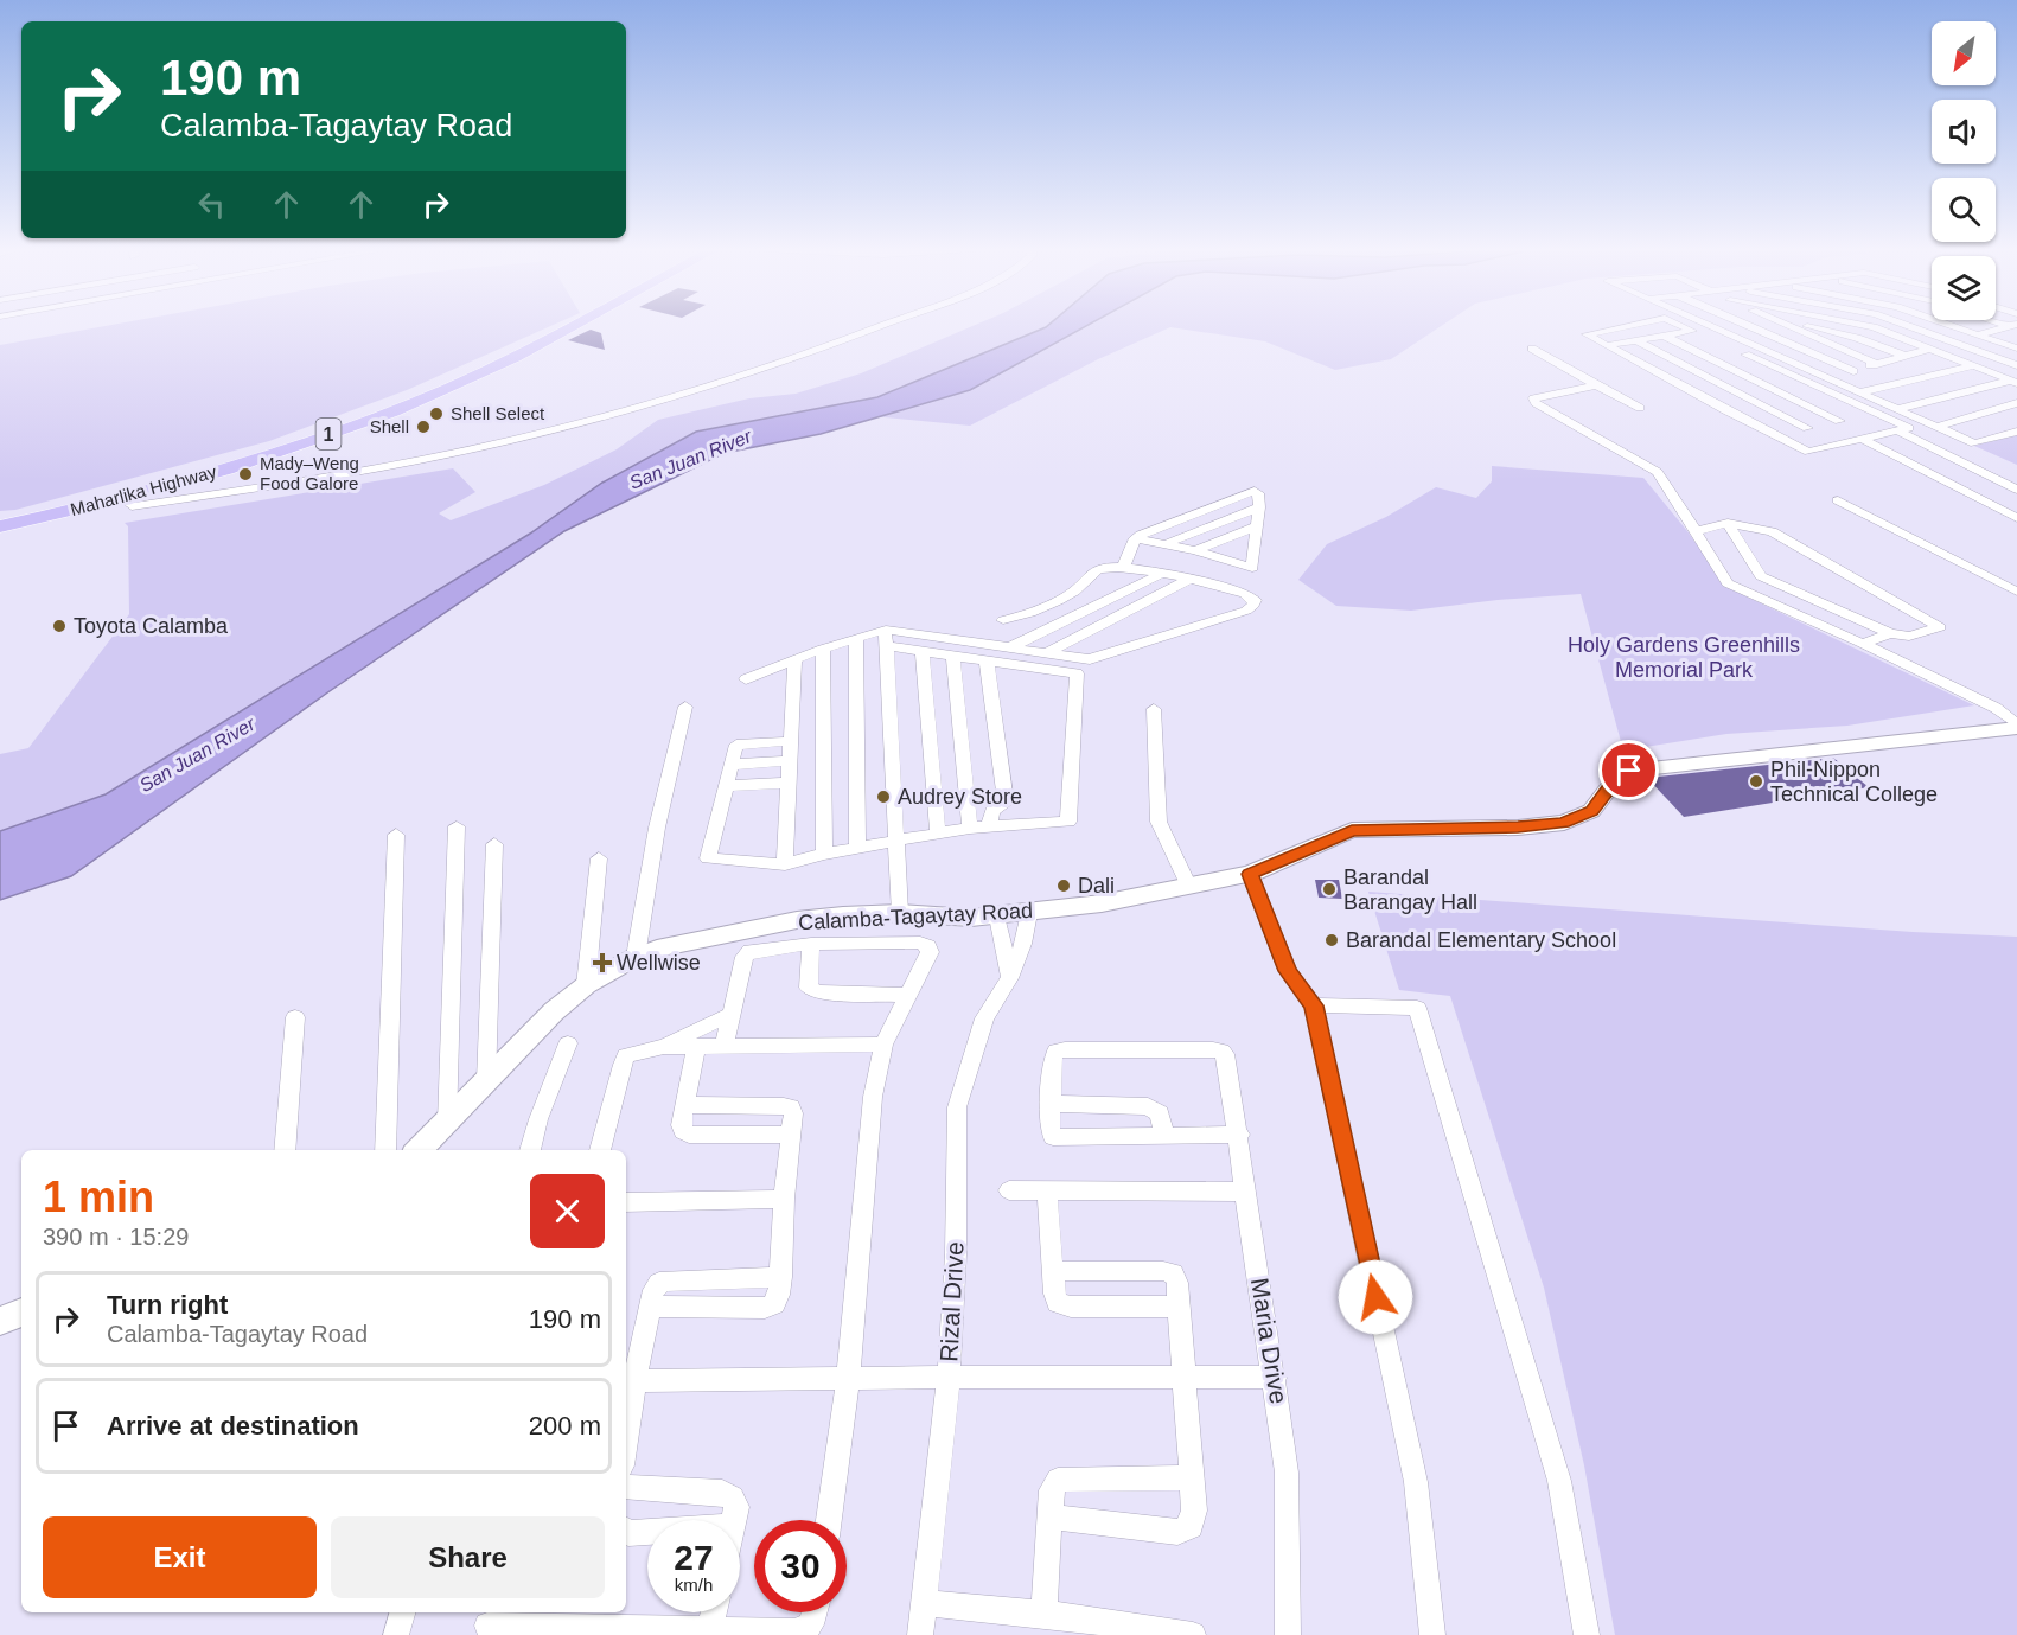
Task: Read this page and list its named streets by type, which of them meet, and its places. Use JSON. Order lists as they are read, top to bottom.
{
  "streets": {
    "highway": ["1", "Maharlika Highway"],
    "main road": ["Calamba-Tagaytay Road"],
    "street": ["Rizal Drive", "Maria Drive"]
  },
  "crossings": [
    ["Calamba-Tagaytay Road", "Rizal Drive"]
  ],
  "water": ["San Juan River"],
  "parks": ["Holy Gardens Greenhills Memorial Park"],
  "places": {
    "other": [
      "Shell Select",
      "Shell",
      "Mady–Weng Food Galore",
      "Toyota Calamba",
      "Phil-Nippon Technical College",
      "Audrey Store",
      "Dali",
      "Barandal Barangay Hall",
      "Barandal Elementary School"
    ],
    "health": ["Wellwise"]
  },
  "north": "bottom left",
  "page": {
    "turn": ["190 m", "Calamba-Tagaytay Road"],
    "heading": ["1 min", "390 m · 15:29"],
    "list": [
      {
        "name": "Turn right",
        "note": "Calamba-Tagaytay Road",
        "value": "190 m"
      },
      {
        "name": "Arrive at destination",
        "value": "200 m"
      }
    ],
    "buttons": ["Exit", "Share"],
    "speed": "27 km/h",
    "limit": "30"
  }
}
